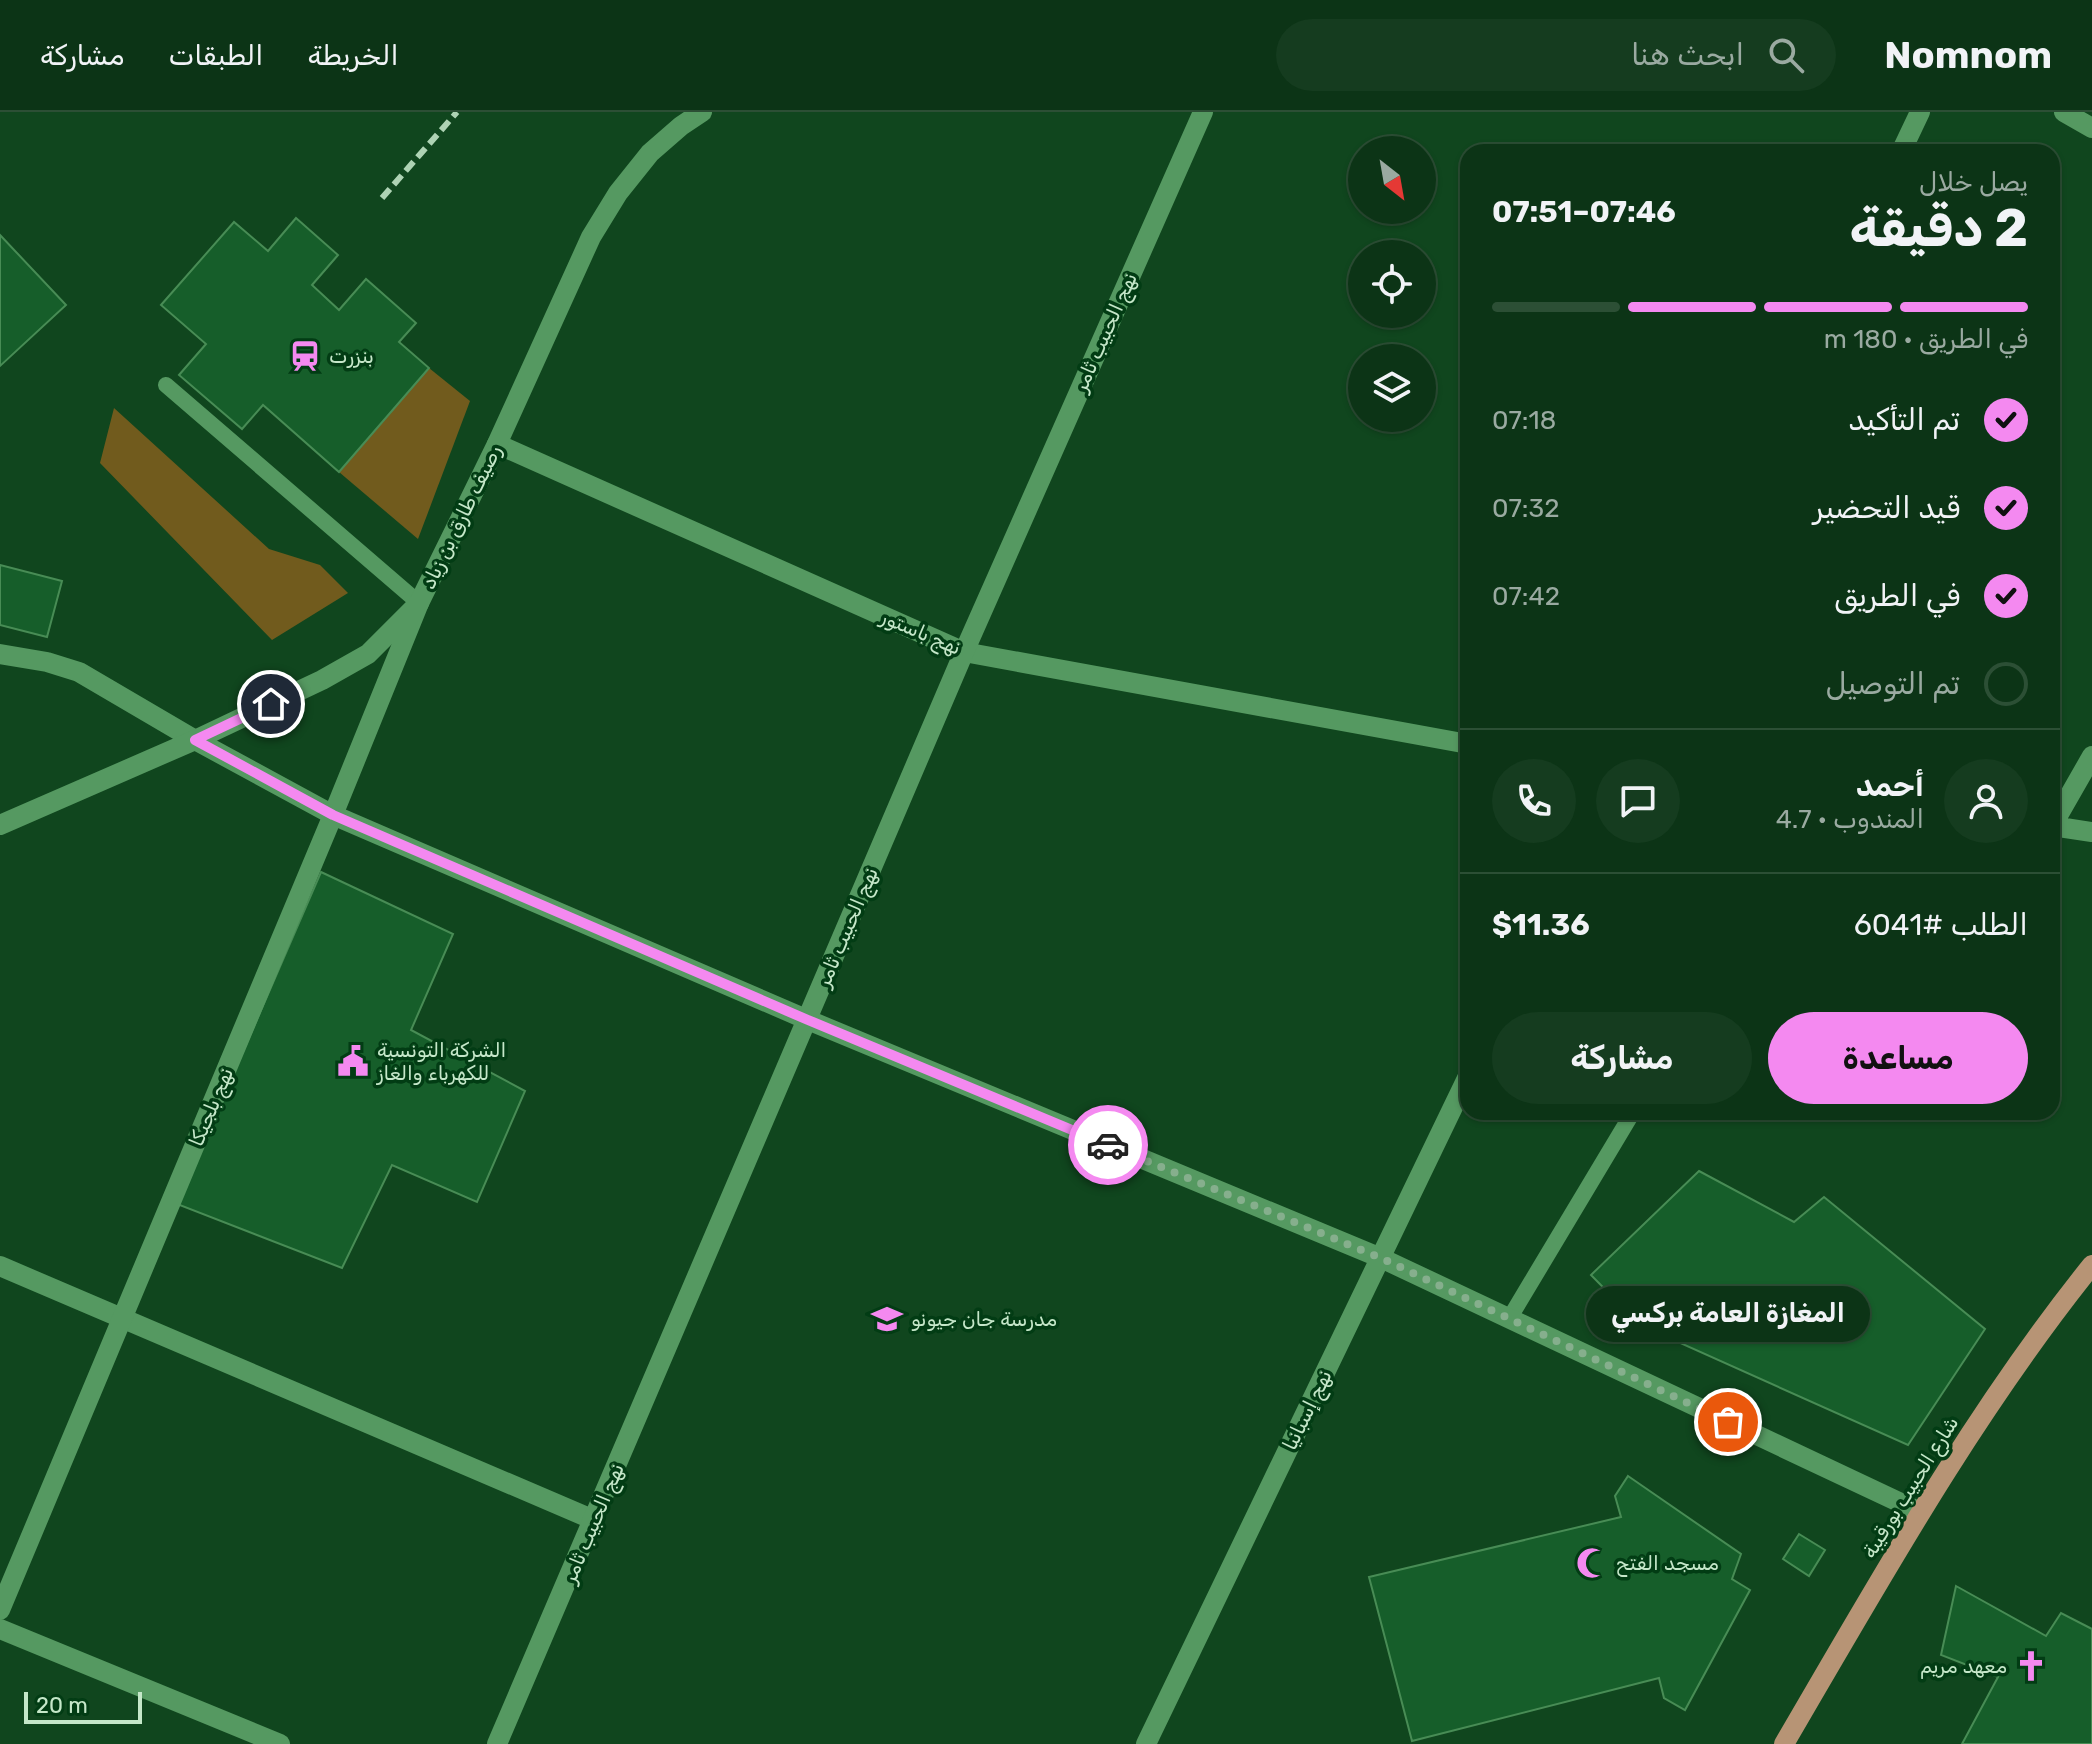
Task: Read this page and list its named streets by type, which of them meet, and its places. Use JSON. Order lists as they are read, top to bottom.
{
  "streets": {
    "main road": ["شارع الحبيب بورقيبة"],
    "street": [
      "نهج الحبيب ثامر",
      "رصيف طارق بن زياد",
      "نهج باستور",
      "نهج بلجيكا",
      "نهج إسبانيا"
    ]
  },
  "crossings": [
    ["نهج الحبيب ثامر", "نهج باستور"],
    ["رصيف طارق بن زياد", "نهج باستور"],
    ["رصيف طارق بن زياد", "نهج بلجيكا"]
  ],
  "places": {
    "station": ["بنزرت"],
    "public building": ["الشركة التونسية للكهرباء والغاز"],
    "school or university": ["مدرسة جان جيونو"],
    "other": ["المغازة العامة بركسي"],
    "mosque": ["مسجد الفتح"],
    "church": ["معهد مريم"]
  },
  "scale_bar": "20 m",
  "north": "bottom right",
  "page": {
    "header": "Nomnom",
    "search": "ابحث هنا",
    "nav": ["الخريطة", "الطبقات", "مشاركة"],
    "heading": ["2 دقيقة", "يصل خلال", "07:46–07:51"],
    "panel": [
      "أحمد",
      "المندوب · 4.7",
      "الطلب #6041",
      "$11.36"
    ],
    "bar": "في الطريق · 180 m",
    "list": [
      ["تم التأكيد", "07:18"],
      ["قيد التحضير", "07:32"],
      ["في الطريق", "07:42"],
      "تم التوصيل"
    ],
    "buttons": ["مساعدة", "مشاركة"],
    "bubble": "المغازة العامة بركسي",
    "scale": "20 m"
  }
}
